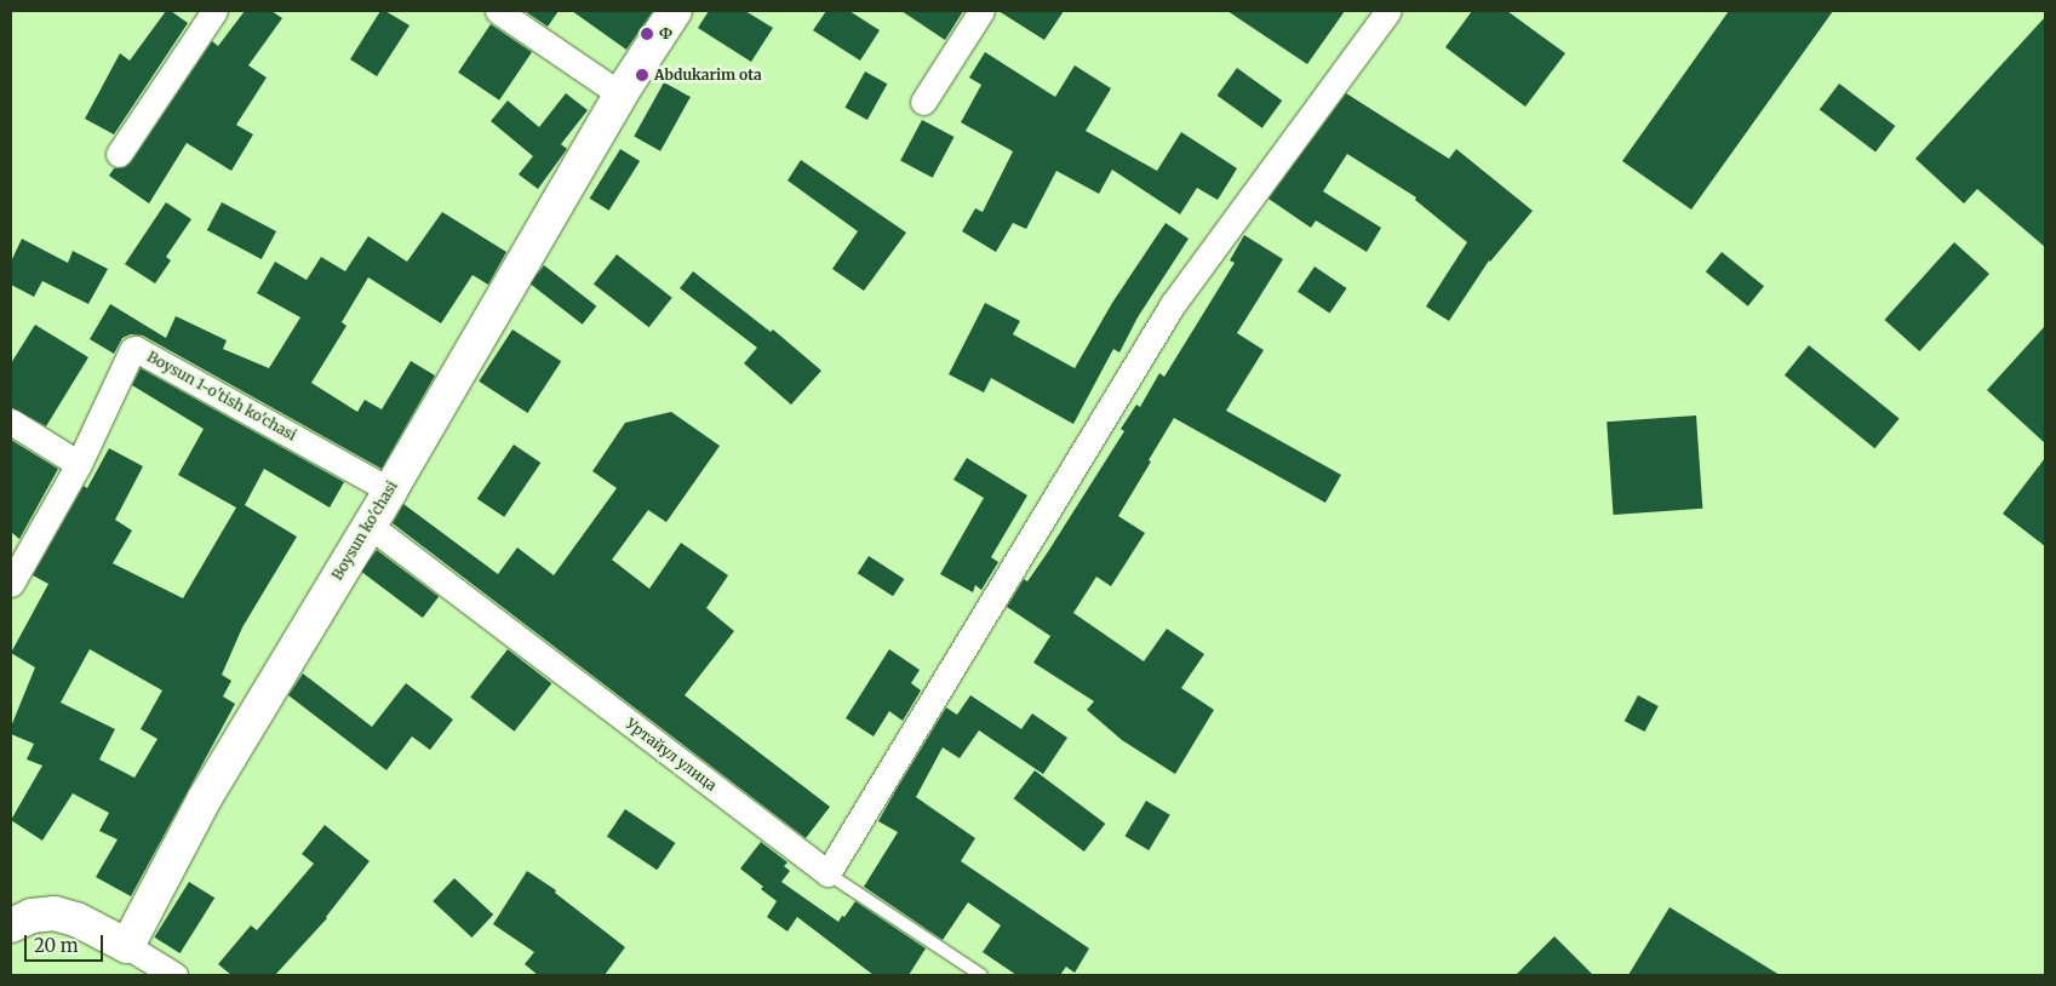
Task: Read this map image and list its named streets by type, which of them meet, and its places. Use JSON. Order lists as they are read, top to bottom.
{
  "streets": {
    "street": ["Boysun 1-o'tish ko'chasi", "Boysun ko'chasi", "Уртайул улица"]
  },
  "crossings": [
    ["Boysun 1-o'tish ko'chasi", "Boysun ko'chasi"],
    ["Boysun ko'chasi", "Уртайул улица"]
  ],
  "places": ["Ф", "Abdukarim ota"],
  "scale_bar": "20 m"
}
